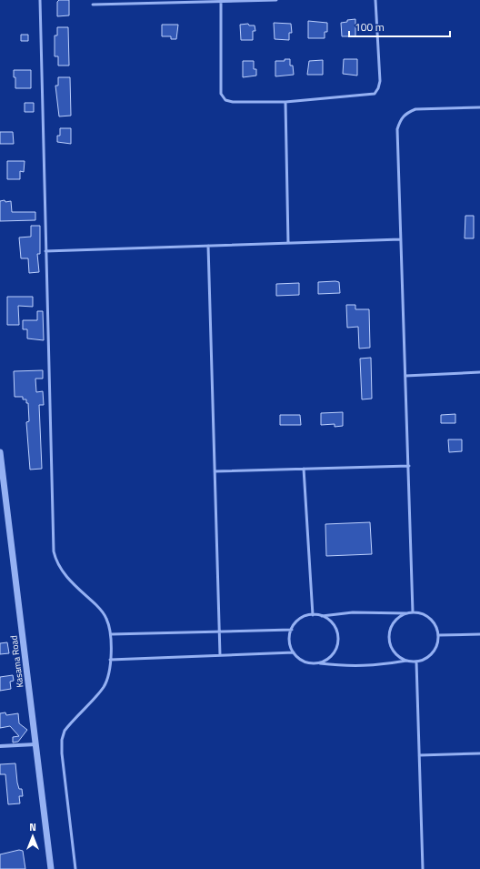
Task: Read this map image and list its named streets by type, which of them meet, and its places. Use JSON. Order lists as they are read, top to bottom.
{
  "streets": {
    "street": ["Kasama Road"]
  },
  "scale_bar": "100 m",
  "north": "top"
}
